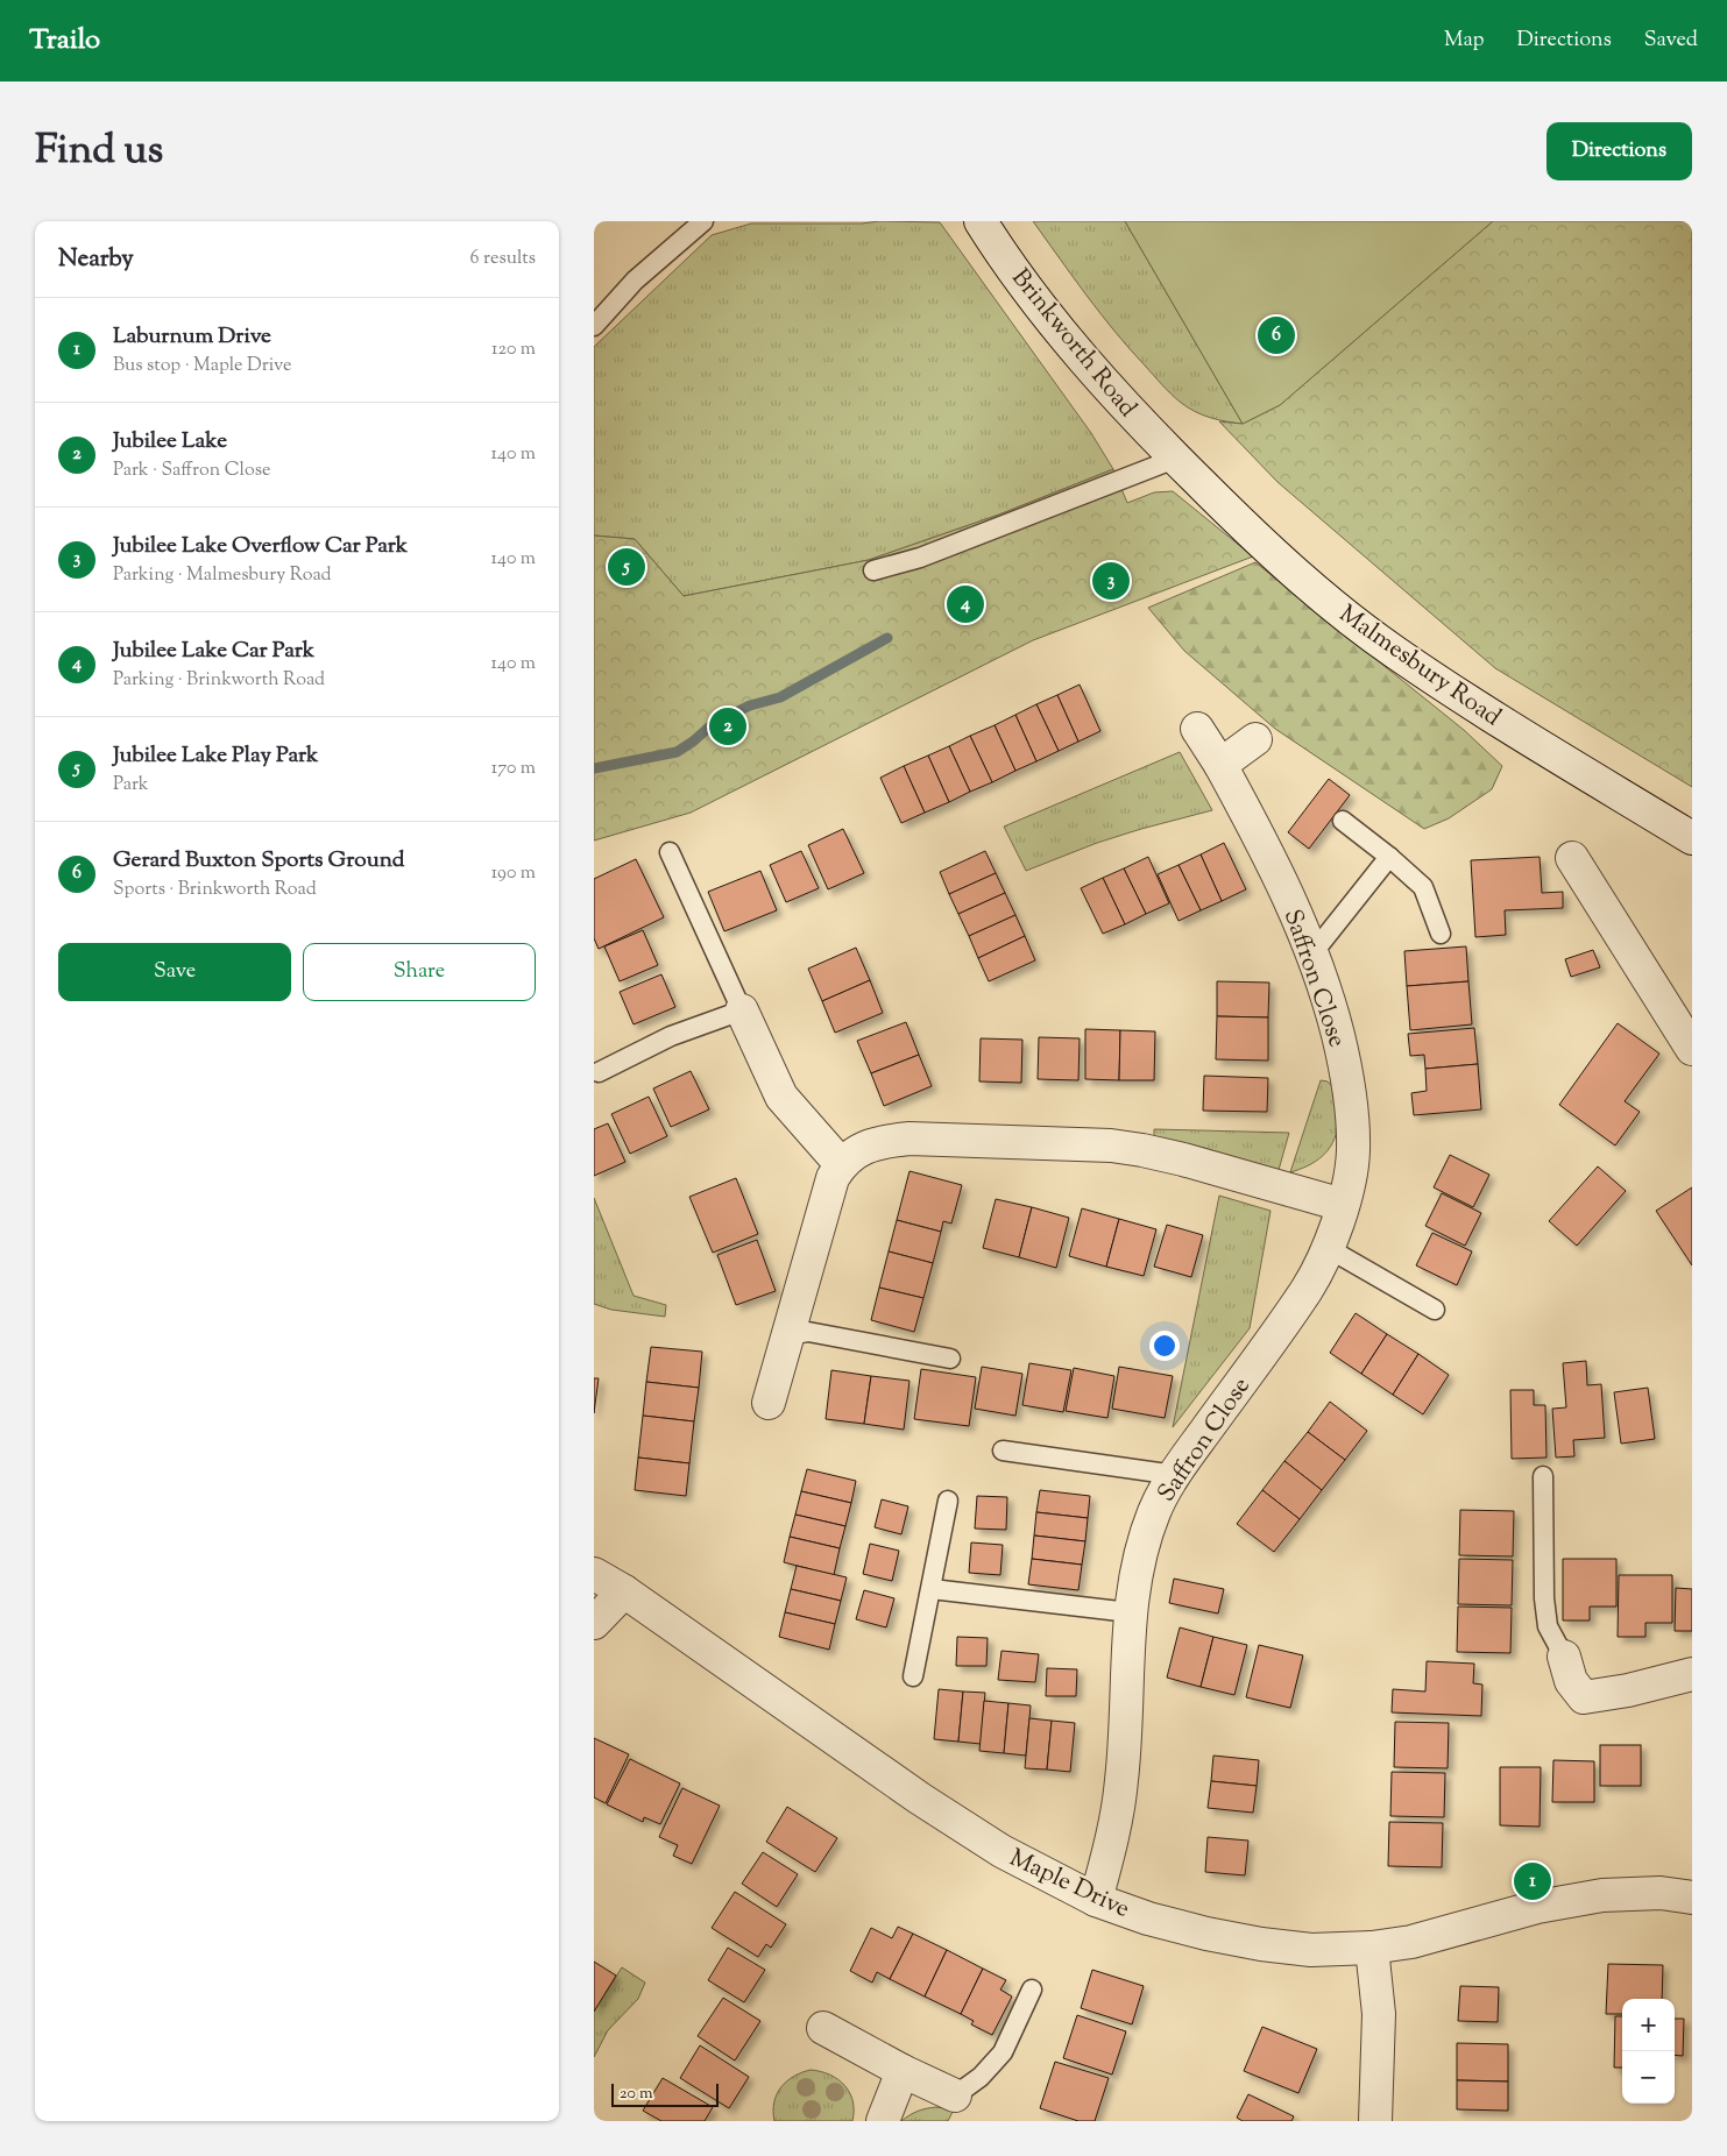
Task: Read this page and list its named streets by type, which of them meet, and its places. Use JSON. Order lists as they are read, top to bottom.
{
  "streets": {
    "street": [
      "Brinkworth Road",
      "Malmesbury Road",
      "Saffron Close",
      "Maple Drive"
    ]
  },
  "crossings": [
    ["Brinkworth Road", "Malmesbury Road"],
    ["Saffron Close", "Maple Drive"]
  ],
  "scale_bar": "20 m",
  "page": {
    "header": "Trailo",
    "nav": ["Map", "Directions", "Saved"],
    "title": "Find us",
    "buttons": [
      "Directions",
      ["Save", "Share"]
    ],
    "heading": ["Nearby", "6 results"],
    "list": [
      {
        "mark": "1",
        "name": "Laburnum Drive",
        "note": "Bus stop · Maple Drive",
        "value": "120 m"
      },
      {
        "mark": "2",
        "name": "Jubilee Lake",
        "note": "Park · Saffron Close",
        "value": "140 m"
      },
      {
        "mark": "3",
        "name": "Jubilee Lake Overflow Car Park",
        "note": "Parking · Malmesbury Road",
        "value": "140 m"
      },
      {
        "mark": "4",
        "name": "Jubilee Lake Car Park",
        "note": "Parking · Brinkworth Road",
        "value": "140 m"
      },
      {
        "mark": "5",
        "name": "Jubilee Lake Play Park",
        "note": "Park",
        "value": "170 m"
      },
      {
        "mark": "6",
        "name": "Gerard Buxton Sports Ground",
        "note": "Sports · Brinkworth Road",
        "value": "190 m"
      }
    ],
    "pins": [
      "6",
      "5",
      "3",
      "4",
      "2",
      "1"
    ],
    "map_buttons": ["+", "−"],
    "scale": "20 m"
  }
}
